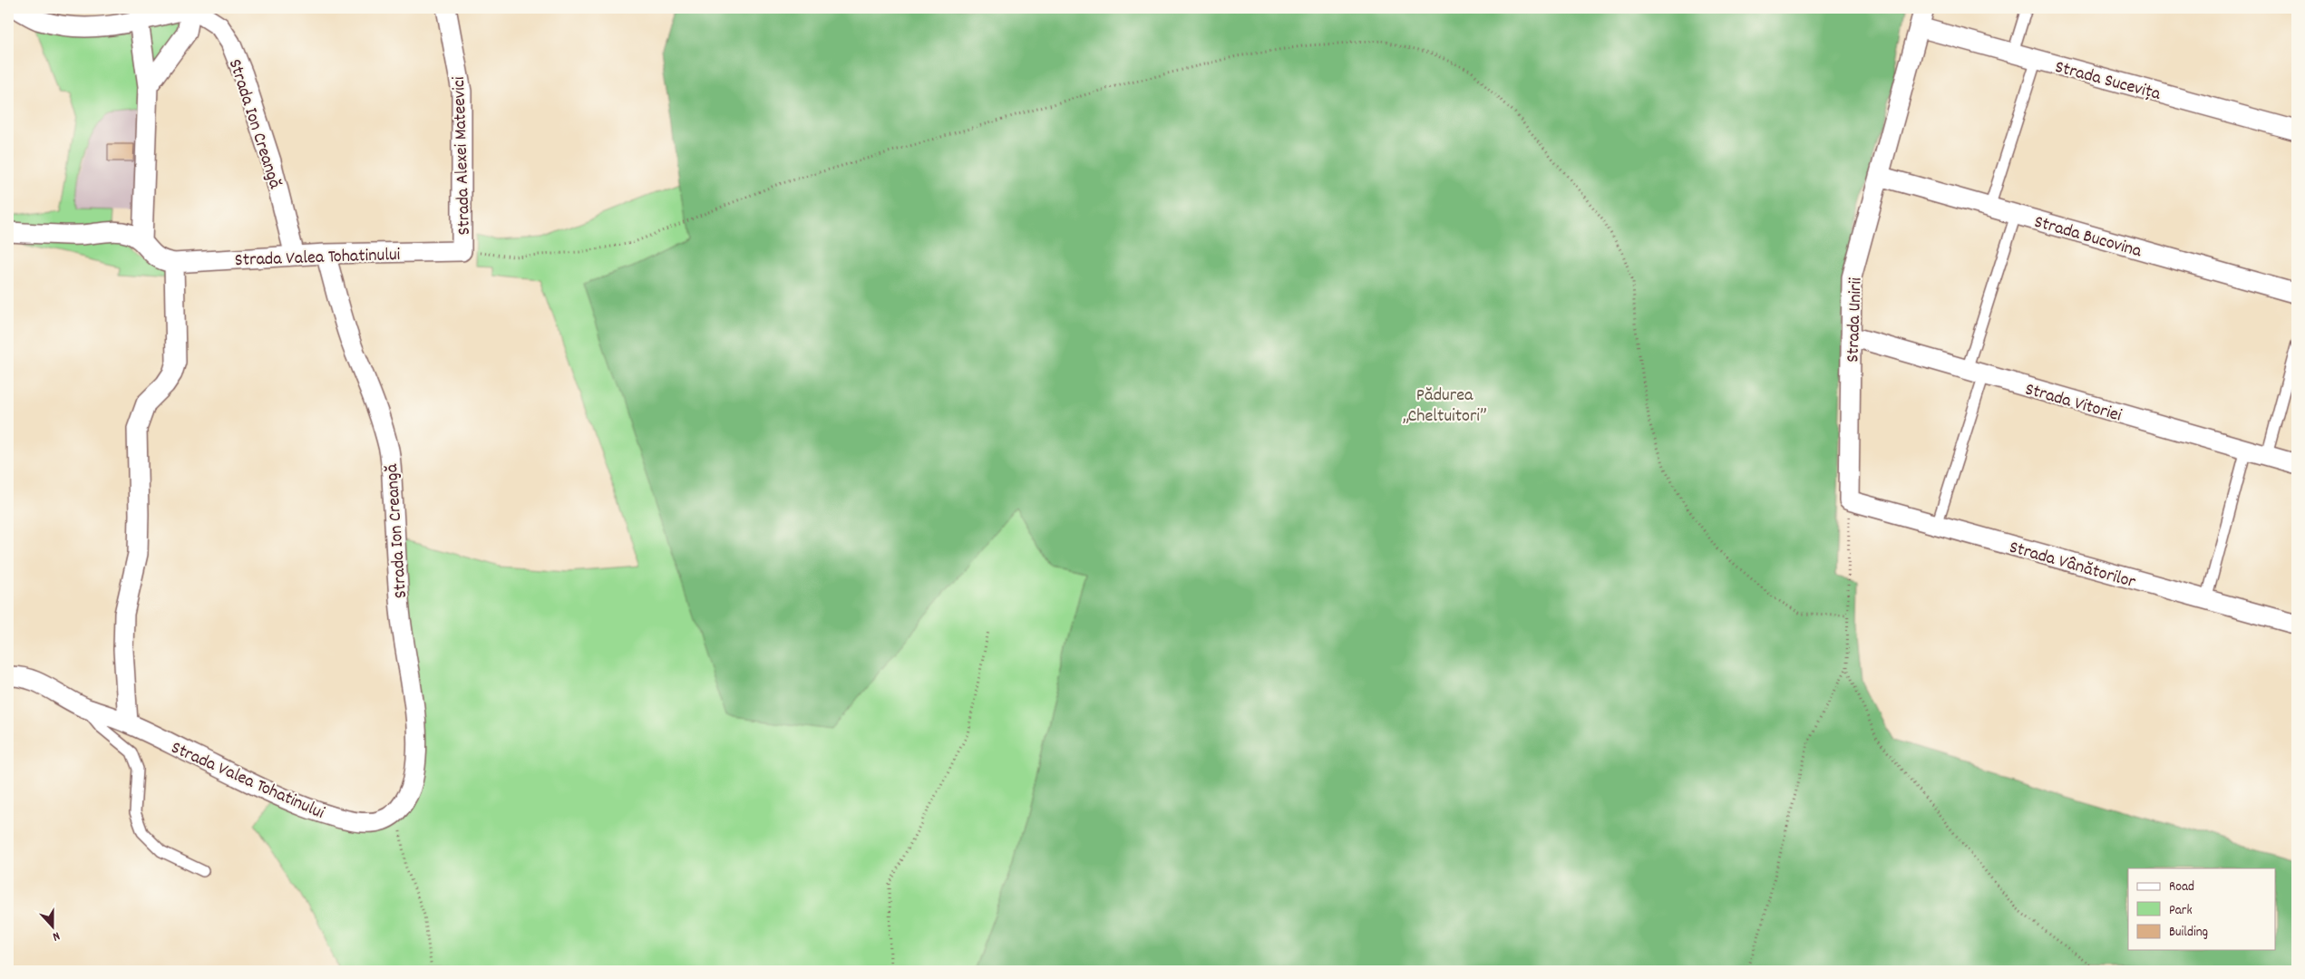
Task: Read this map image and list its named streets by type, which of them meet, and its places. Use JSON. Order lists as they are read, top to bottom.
{
  "streets": {
    "street": [
      "Strada Sucevița",
      "Strada Ion Creangă",
      "Strada Alexei Mateevici",
      "Strada Bucovina",
      "Strada Valea Tohatinului",
      "Strada Unirii",
      "Strada Vitoriei",
      "Strada Vânătorilor"
    ]
  },
  "crossings": [
    ["Strada Sucevița", "Strada Unirii"],
    ["Strada Ion Creangă", "Strada Valea Tohatinului"],
    ["Strada Alexei Mateevici", "Strada Valea Tohatinului"],
    ["Strada Bucovina", "Strada Unirii"],
    ["Strada Unirii", "Strada Vitoriei"],
    ["Strada Unirii", "Strada Vânătorilor"]
  ],
  "parks": ["Pădurea „Cheltuitori”"],
  "legend": ["Road", "Park", "Building"],
  "north": "bottom"
}
